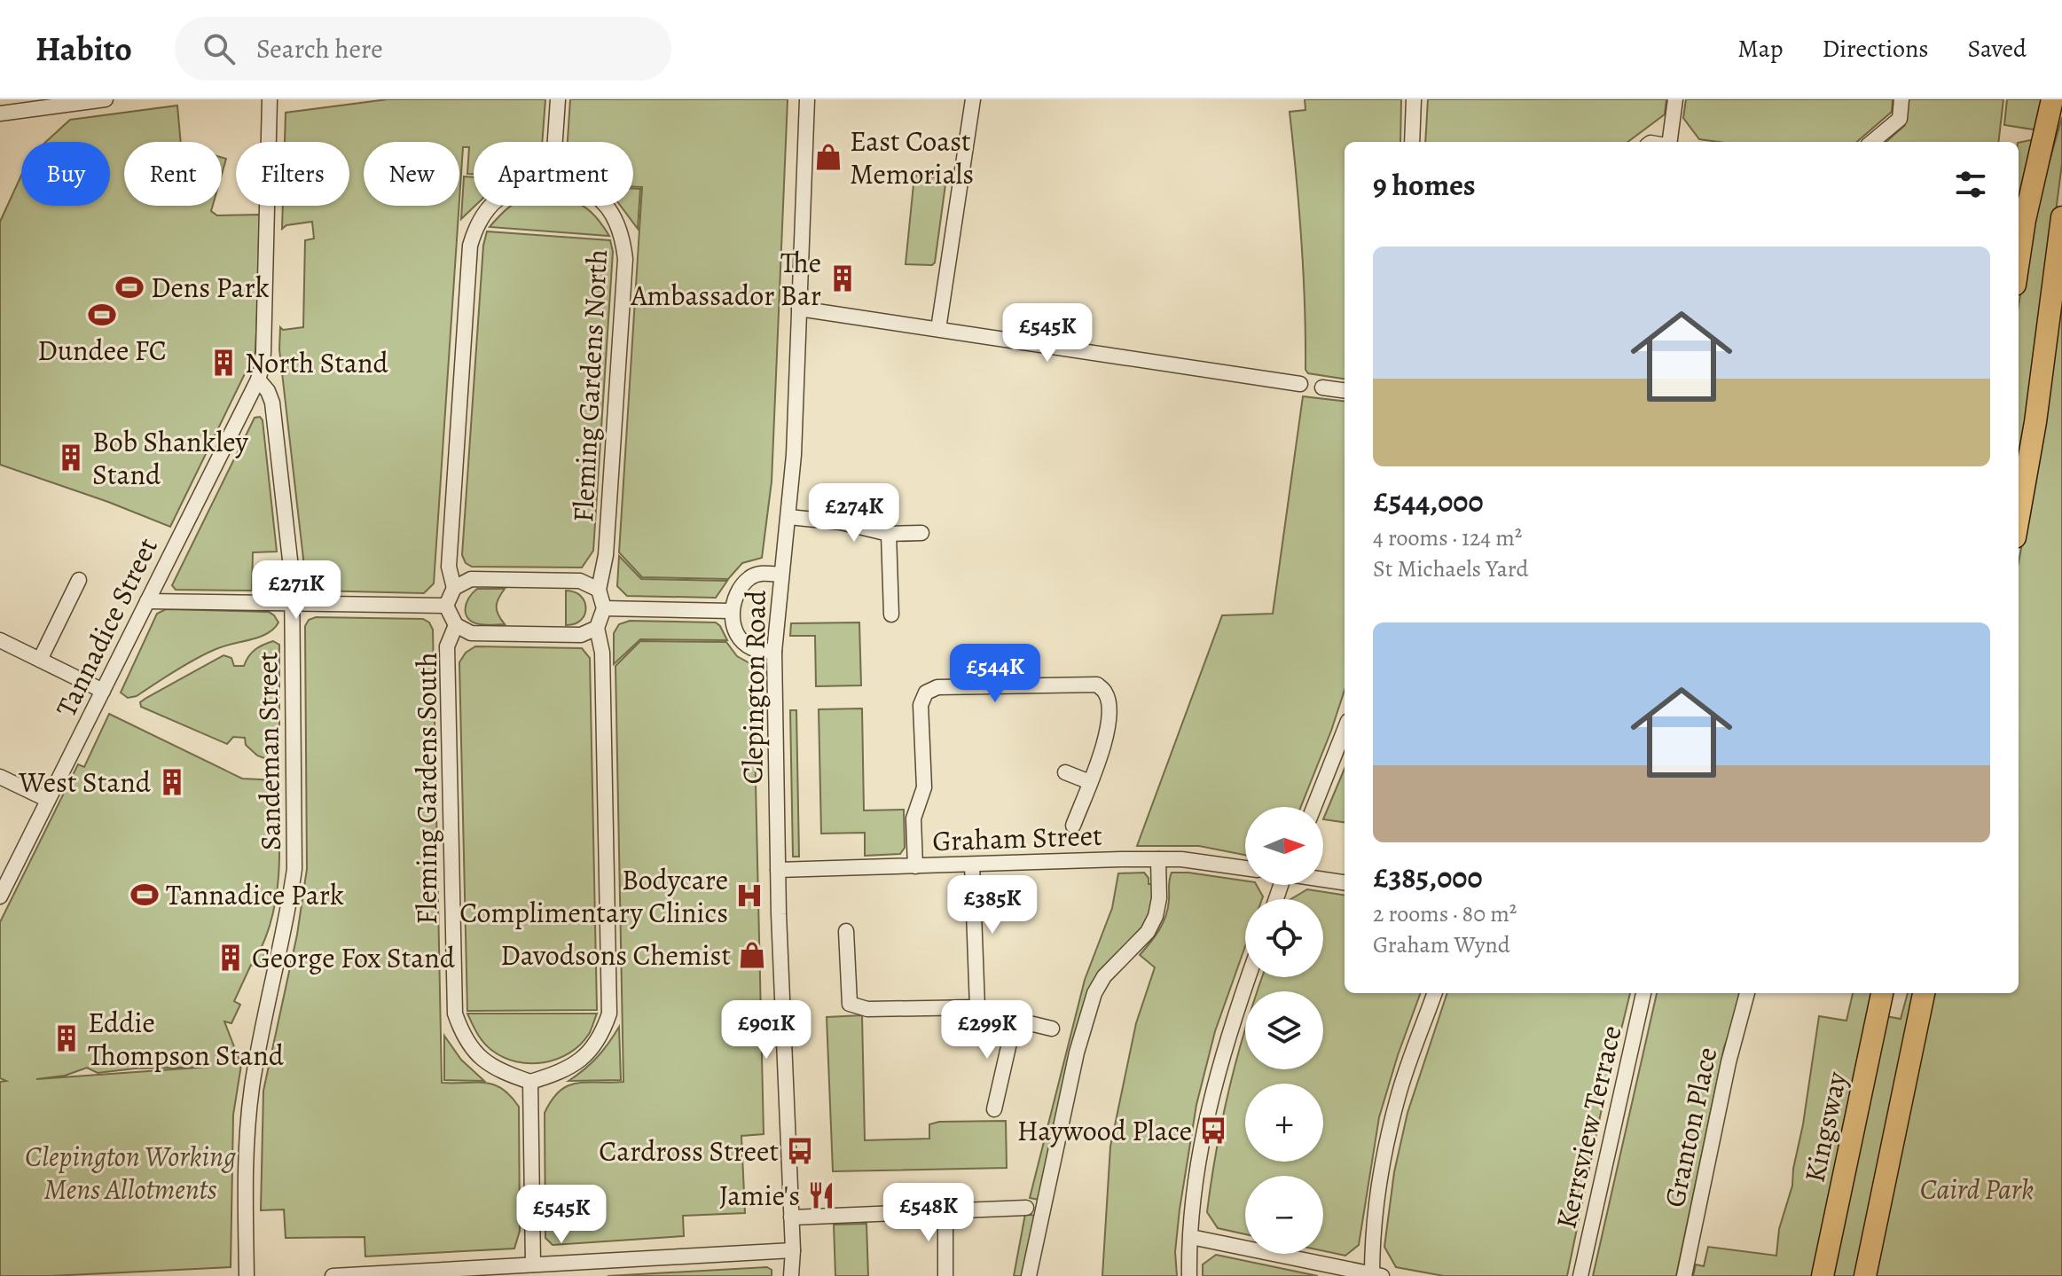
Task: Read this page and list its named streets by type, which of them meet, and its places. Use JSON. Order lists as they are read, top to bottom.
{
  "streets": {
    "highway": ["Kingsway"],
    "street": [
      "Fleming Gardens North",
      "Tannadice Street",
      "Clepington Road",
      "Sandeman Street",
      "Fleming Gardens South",
      "Graham Street",
      "Kerrsview Terrace",
      "Granton Place"
    ]
  },
  "crossings": [
    ["Tannadice Street", "Sandeman Street"],
    ["Clepington Road", "Graham Street"]
  ],
  "parks": ["Clepington Working Mens Allotments", "Caird Park"],
  "places": {
    "shop": ["East Coast Memorials", "Davodsons Chemist"],
    "building": [
      "The Ambassador Bar",
      "North Stand",
      "Bob Shankley Stand",
      "West Stand",
      "George Fox Stand",
      "Eddie Thompson Stand"
    ],
    "sports": ["Dens Park", "Dundee FC", "Tannadice Park"],
    "hospital": ["Bodycare Complimentary Clinics"],
    "bus stop": ["Haywood Place", "Cardross Street"],
    "restaurant": ["Jamie's"]
  },
  "north": "right",
  "page": {
    "header": "Habito",
    "search": "Search here",
    "nav": ["Map", "Directions", "Saved"],
    "chip": [
      "Buy",
      "Rent",
      "Filters",
      "New",
      "Apartment"
    ],
    "heading": "9 homes",
    "list": [
      {
        "name": "£544,000",
        "note": "4 rooms · 124 m² · St Michaels Yard"
      },
      {
        "name": "£385,000",
        "note": "2 rooms · 80 m² · Graham Wynd"
      }
    ],
    "price": [
      "£545K",
      "£274K",
      "£271K",
      "£544K",
      "£385K",
      "£901K",
      "£299K",
      "£548K",
      "£545K"
    ],
    "map_buttons": ["+", "−"]
  }
}
